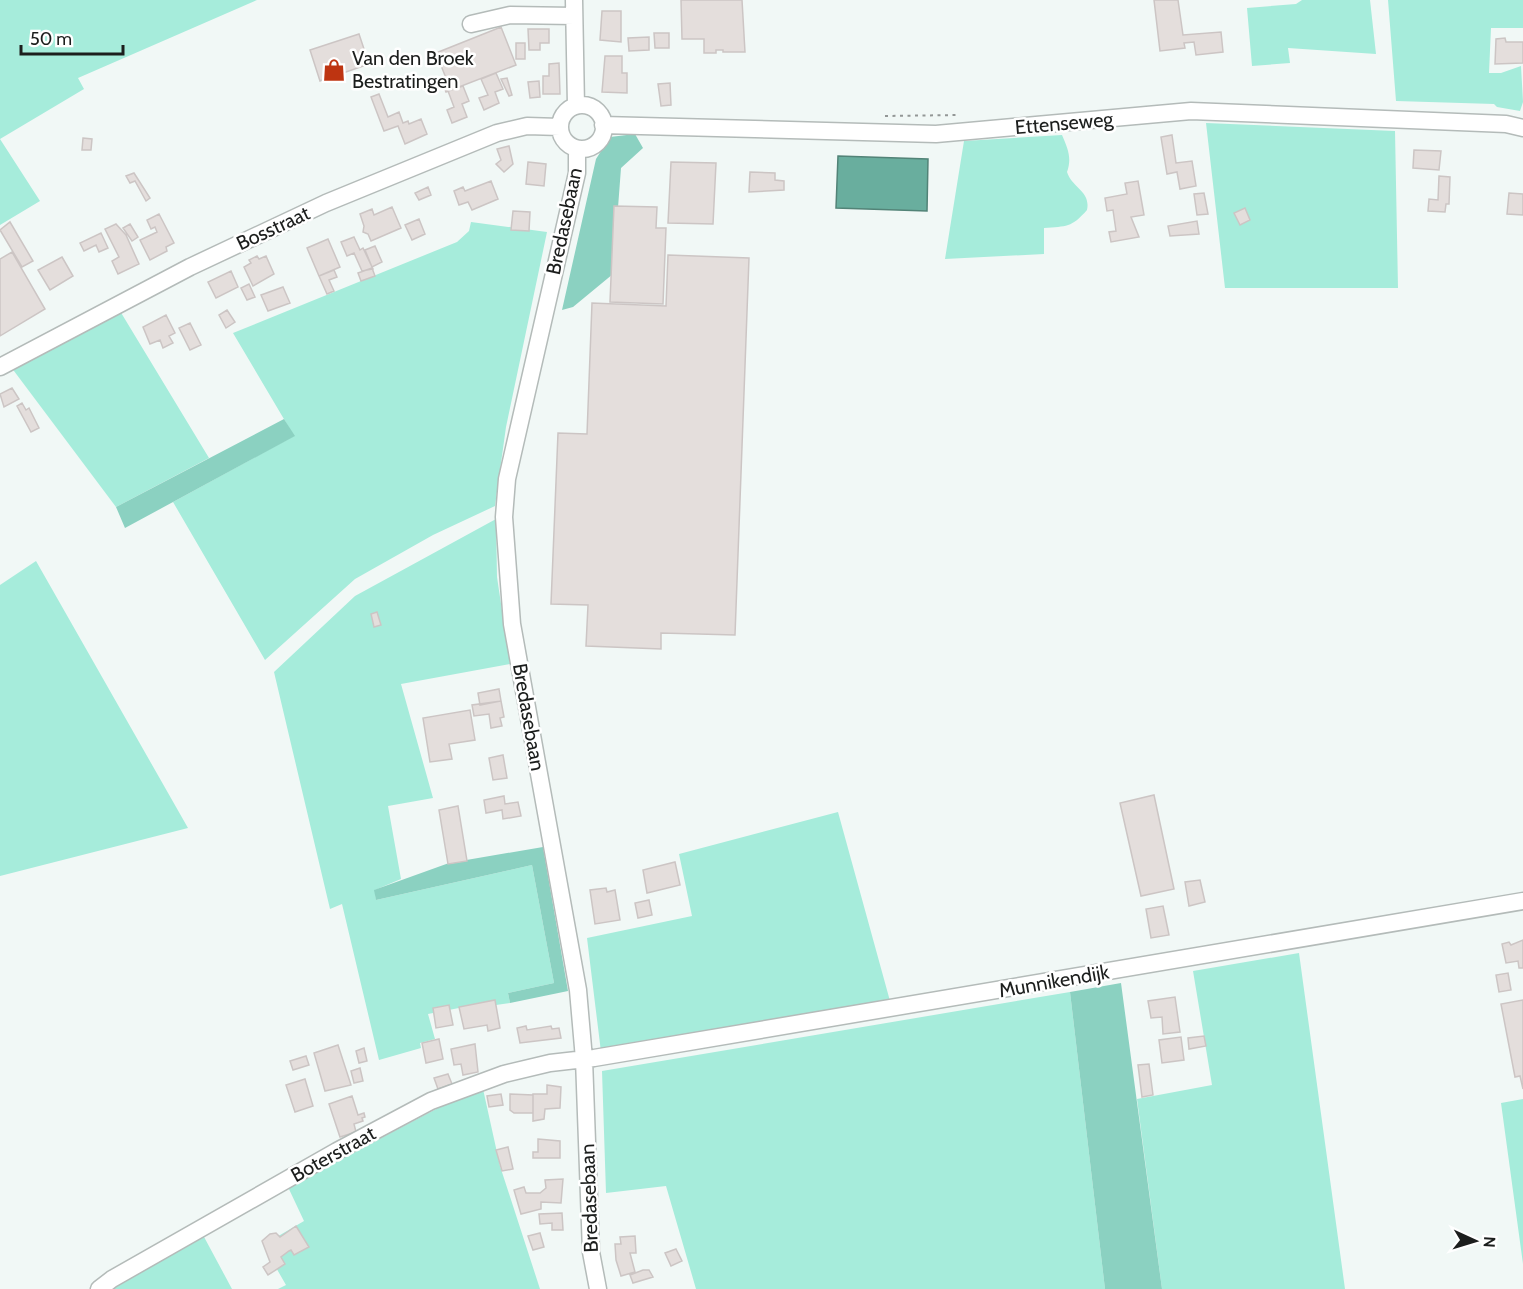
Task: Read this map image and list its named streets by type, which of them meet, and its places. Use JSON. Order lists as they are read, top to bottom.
{
  "streets": {
    "street": [
      "Ettenseweg",
      "Bredasebaan",
      "Bosstraat",
      "Munnikendijk",
      "Boterstraat"
    ]
  },
  "crossings": [
    ["Ettenseweg", "Bredasebaan"],
    ["Ettenseweg", "Bosstraat"],
    ["Bredasebaan", "Bosstraat"],
    ["Bredasebaan", "Munnikendijk"],
    ["Bredasebaan", "Boterstraat"],
    ["Munnikendijk", "Boterstraat"]
  ],
  "places": {
    "shop": ["Van den Broek Bestratingen"]
  },
  "scale_bar": "50 m",
  "north": "right"
}
